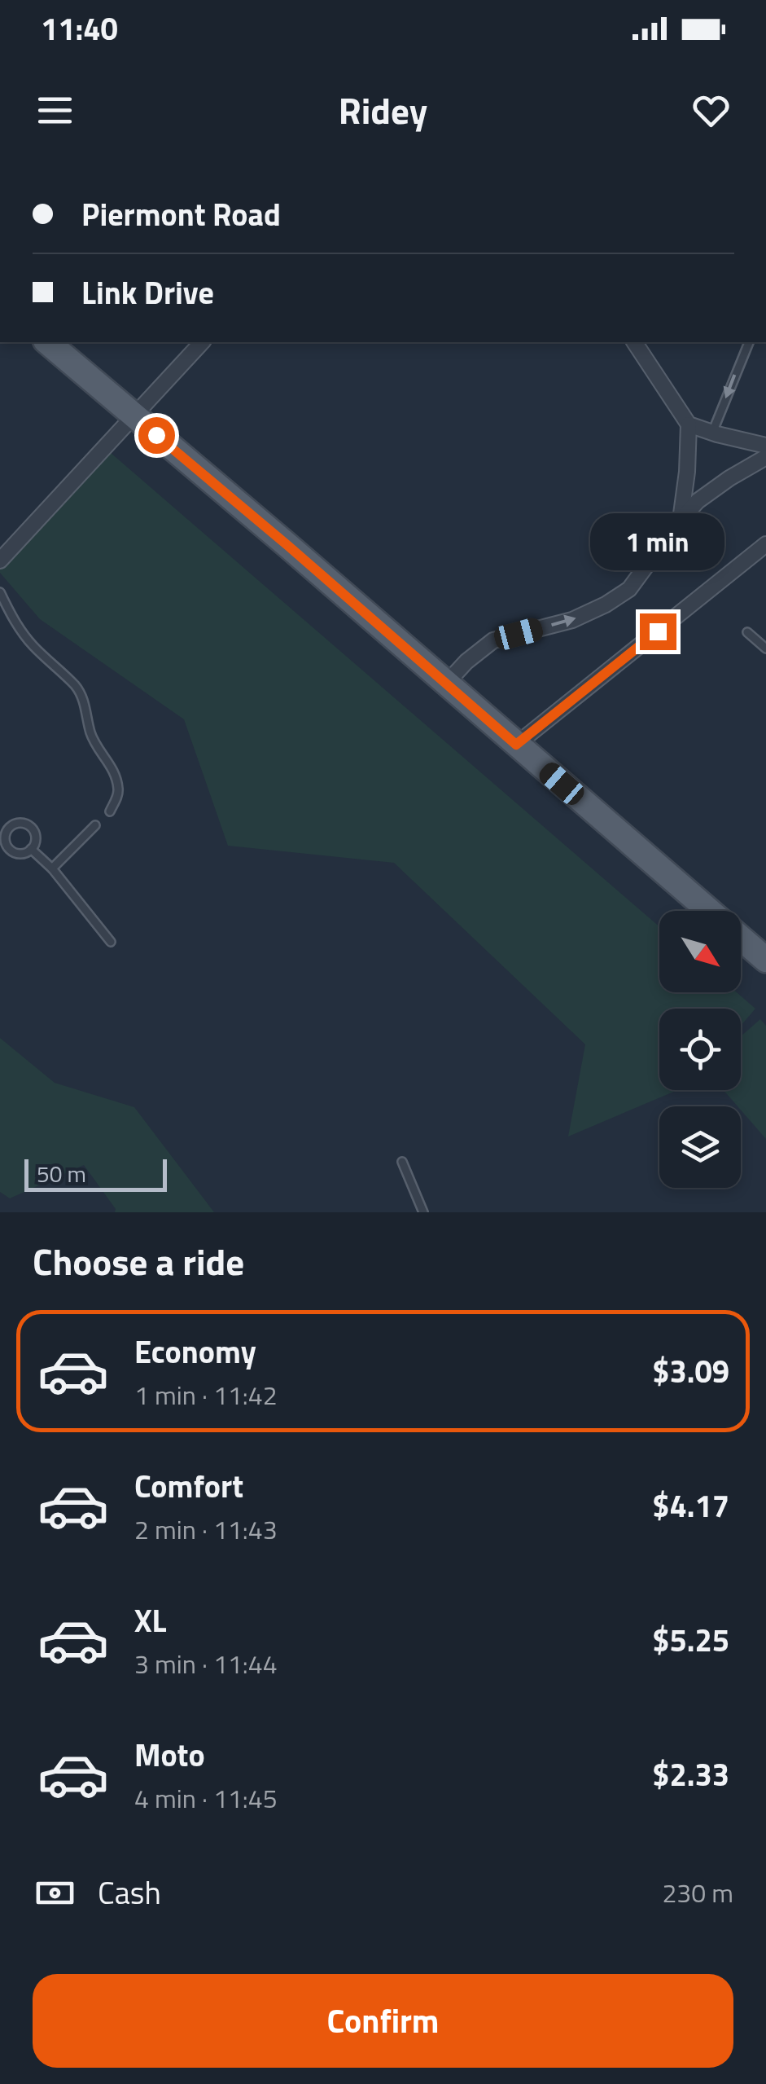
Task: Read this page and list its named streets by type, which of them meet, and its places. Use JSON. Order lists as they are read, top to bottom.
{
  "scale_bar": "50 m",
  "north": "bottom right",
  "page": {
    "status": "11:40",
    "header": "Ridey",
    "banner": ["Piermont Road", "Link Drive"],
    "bubble": "1 min",
    "scale": "50 m",
    "heading": "Choose a ride",
    "list": [
      {
        "name": "Economy",
        "note": "1 min · 11:42",
        "value": "$3.09"
      },
      {
        "name": "Comfort",
        "note": "2 min · 11:43",
        "value": "$4.17"
      },
      {
        "name": "XL",
        "note": "3 min · 11:44",
        "value": "$5.25"
      },
      {
        "name": "Moto",
        "note": "4 min · 11:45",
        "value": "$2.33"
      }
    ],
    "pay": ["Cash", "230 m"],
    "buttons": "Confirm"
  }
}
